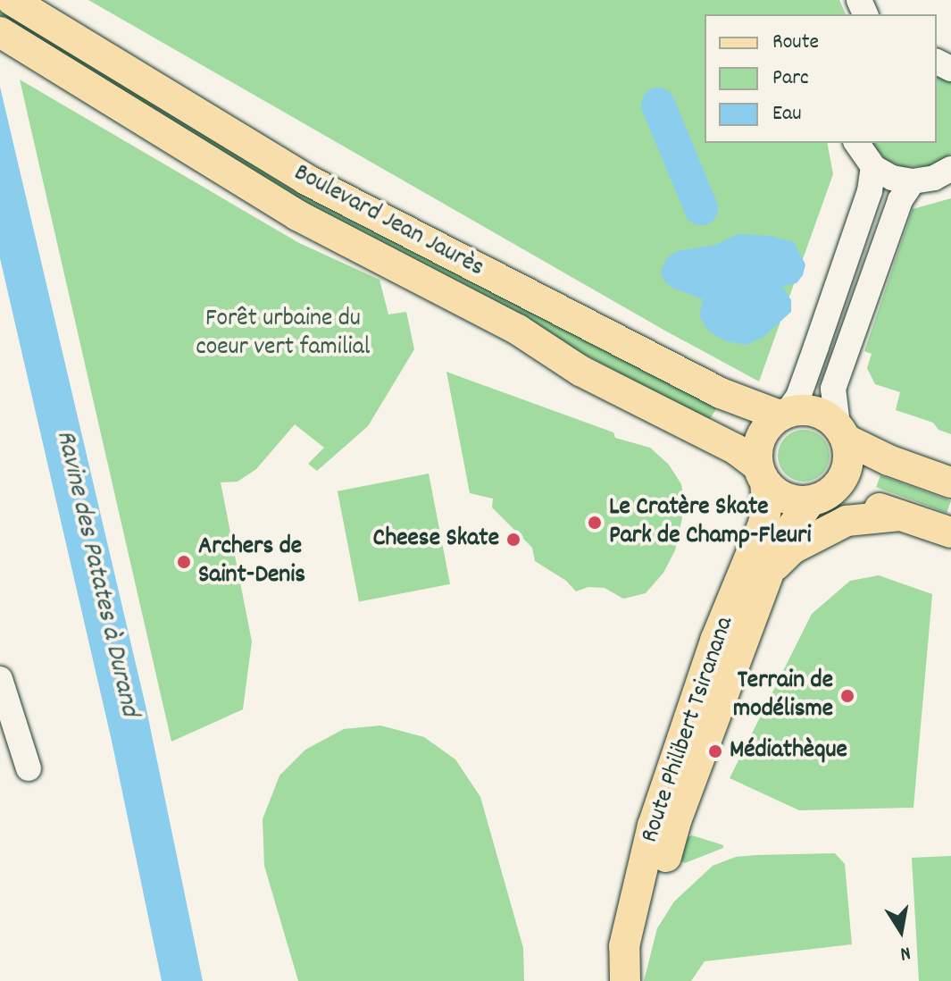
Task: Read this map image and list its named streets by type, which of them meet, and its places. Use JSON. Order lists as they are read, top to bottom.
{
  "streets": {
    "main road": ["Boulevard Jean Jaurès", "Route Philibert Tsiranana"]
  },
  "crossings": [
    ["Boulevard Jean Jaurès", "Route Philibert Tsiranana"]
  ],
  "water": ["Ravine des Patates à Durand"],
  "parks": ["Forêt urbaine du coeur vert familial"],
  "places": [
    "Le Cratère Skate Park de Champ-Fleuri",
    "Cheese Skate",
    "Archers de Saint-Denis",
    "Terrain de modélisme",
    "Médiathèque"
  ],
  "legend": ["Route", "Parc", "Eau"],
  "north": "bottom"
}
